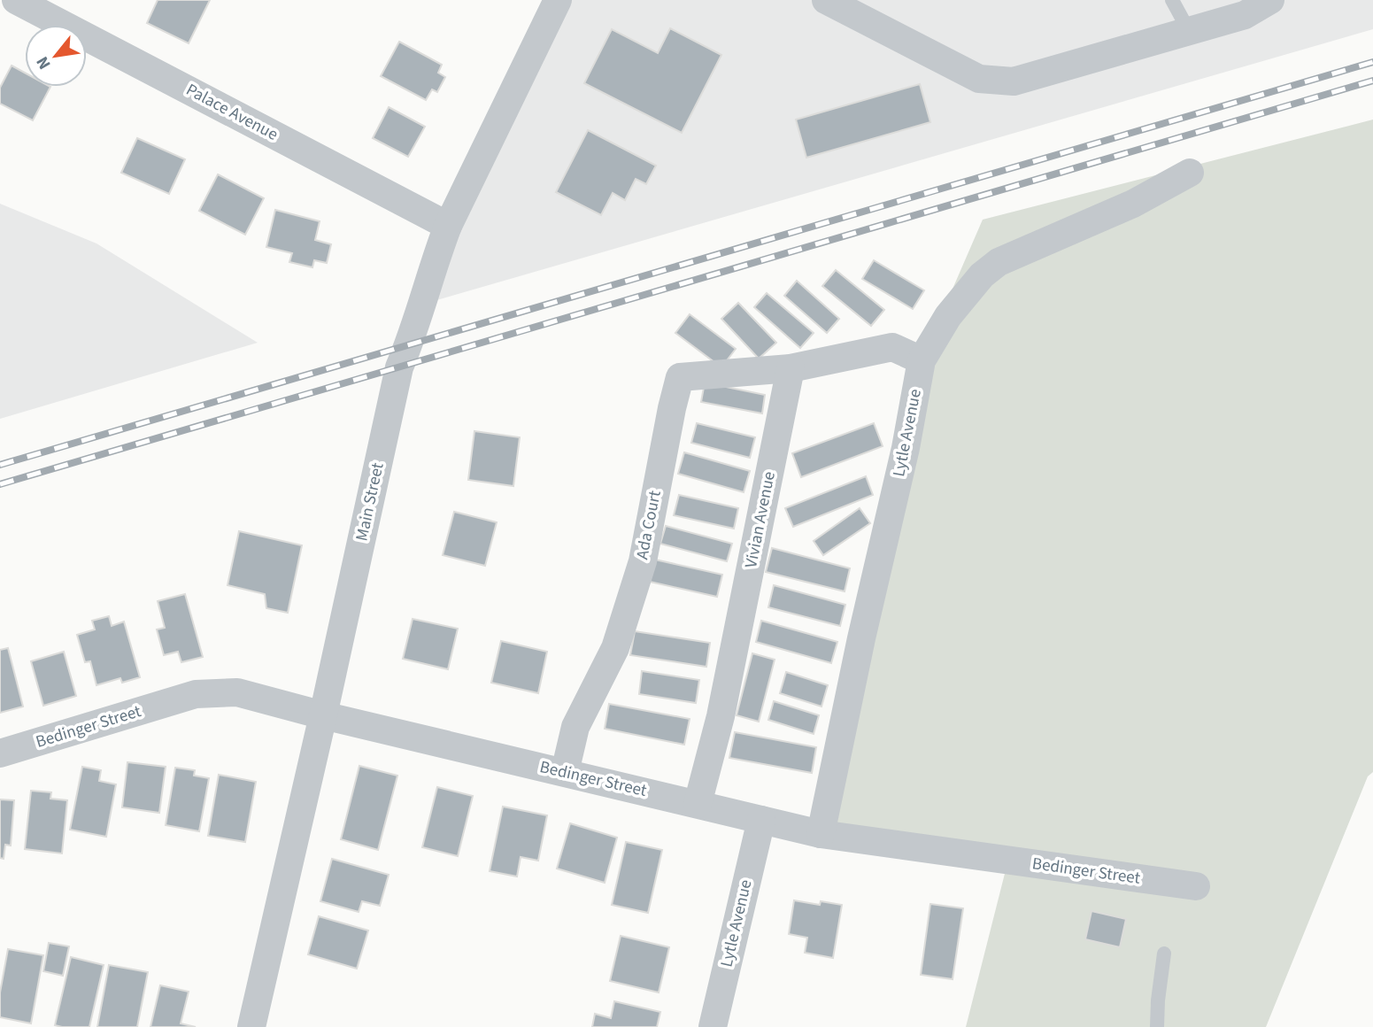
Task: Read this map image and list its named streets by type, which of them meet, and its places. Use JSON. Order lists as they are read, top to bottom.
{
  "streets": {
    "street": [
      "Palace Avenue",
      "Lytle Avenue",
      "Main Street",
      "Vivian Avenue",
      "Ada Court",
      "Bedinger Street"
    ]
  },
  "crossings": [
    ["Palace Avenue", "Main Street"],
    ["Lytle Avenue", "Bedinger Street"],
    ["Main Street", "Bedinger Street"],
    ["Vivian Avenue", "Ada Court"],
    ["Vivian Avenue", "Bedinger Street"],
    ["Ada Court", "Bedinger Street"]
  ],
  "north": "bottom left"
}
